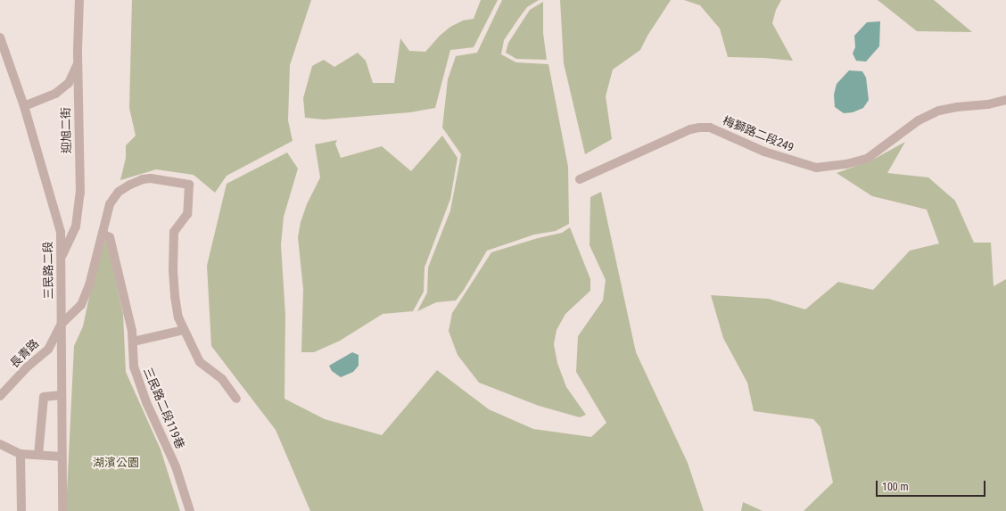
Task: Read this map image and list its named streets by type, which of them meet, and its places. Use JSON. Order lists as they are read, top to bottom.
{
  "streets": {
    "street": [
      "迎旭二街",
      "梅獅路二段249",
      "三民路二段",
      "長青路",
      "三民路二段119巷"
    ]
  },
  "crossings": [
    ["迎旭二街", "三民路二段"],
    ["三民路二段", "長青路"]
  ],
  "parks": ["湖濱公園"],
  "scale_bar": "100 m"
}
